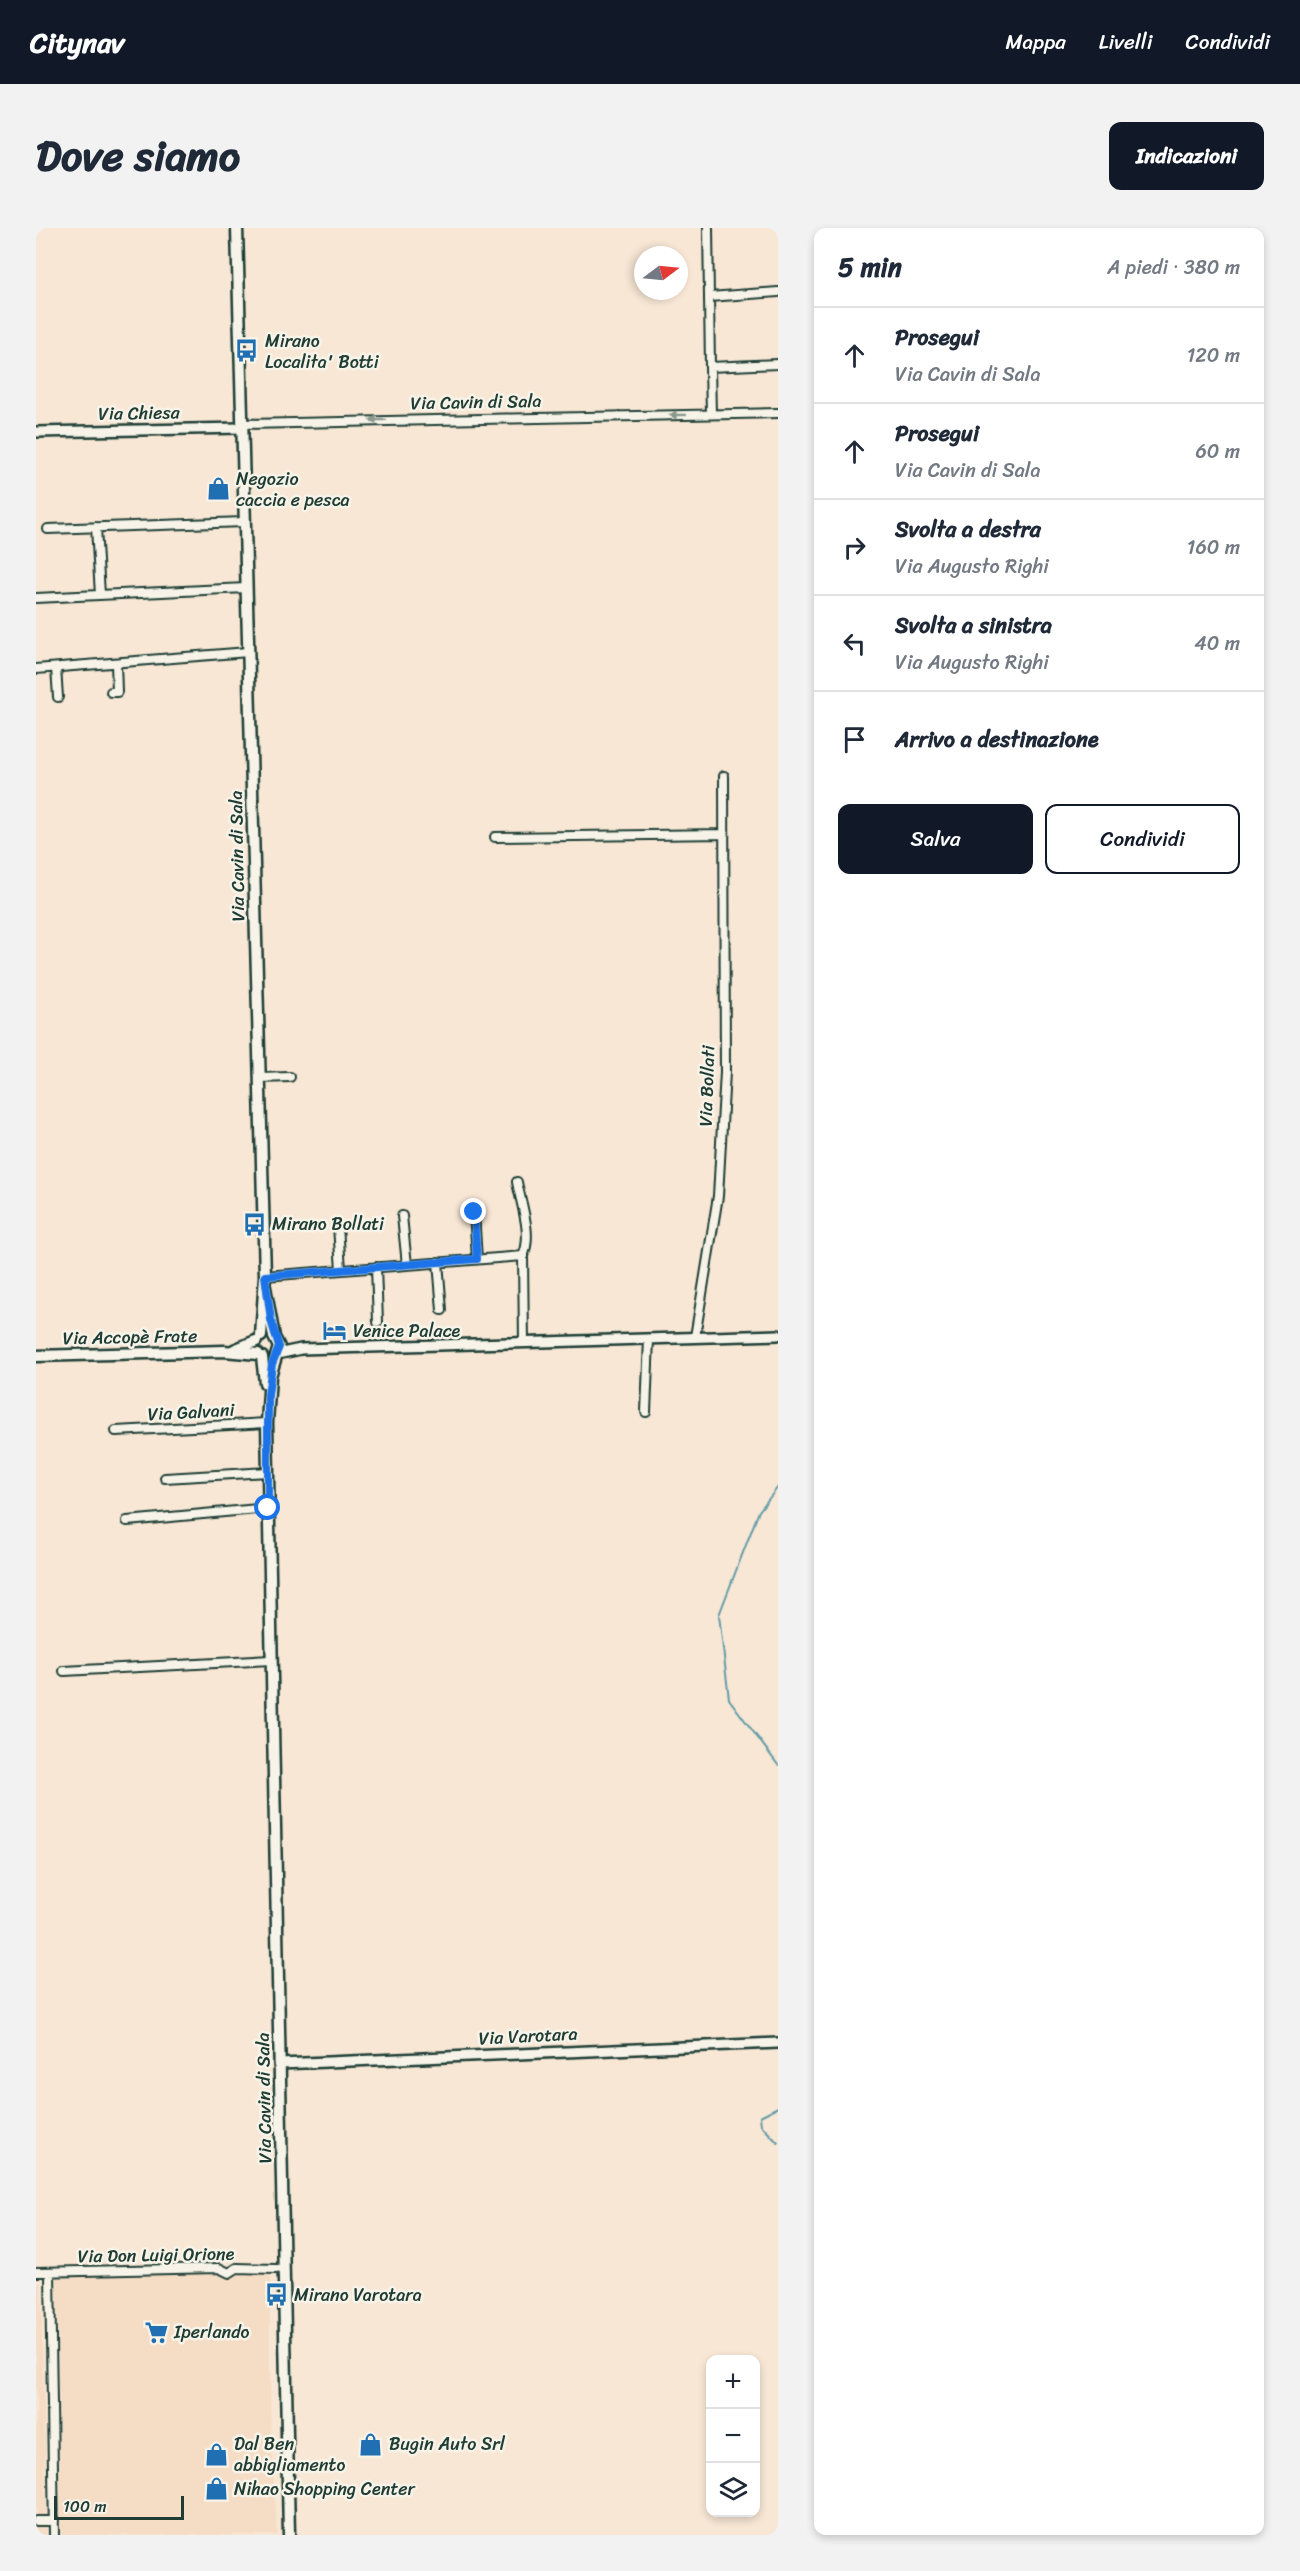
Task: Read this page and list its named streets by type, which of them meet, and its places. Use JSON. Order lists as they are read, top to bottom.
{
  "streets": {
    "main road": ["Via Cavin di Sala", "Via Accopè Frate"],
    "street": [
      "Via Chiesa",
      "Via Bollati",
      "Via Galvani",
      "Via Varotara",
      "Via Don Luigi Orione"
    ]
  },
  "crossings": [
    ["Via Cavin di Sala", "Via Chiesa"],
    ["Via Cavin di Sala", "Via Accopè Frate"],
    ["Via Cavin di Sala", "Via Galvani"],
    ["Via Cavin di Sala", "Via Varotara"]
  ],
  "places": {
    "bus stop": ["Mirano Localita' Botti", "Mirano Bollati", "Mirano Varotara"],
    "shop": [
      "Negozio caccia e pesca",
      "Bugin Auto Srl",
      "Dal Ben abbigliamento",
      "Nihao Shopping Center"
    ],
    "hotel": ["Venice Palace"],
    "supermarket": ["Iperlando"]
  },
  "scale_bar": "100 m",
  "north": "right",
  "page": {
    "header": "Citynav",
    "nav": ["Mappa", "Livelli", "Condividi"],
    "title": "Dove siamo",
    "buttons": [
      "Indicazioni",
      ["Salva", "Condividi"]
    ],
    "heading": ["5 min", "A piedi · 380 m"],
    "list": [
      ["Prosegui", "Via Cavin di Sala", "120 m"],
      ["Prosegui", "Via Cavin di Sala", "60 m"],
      ["Svolta a destra", "Via Augusto Righi", "160 m"],
      ["Svolta a sinistra", "Via Augusto Righi", "40 m"],
      "Arrivo a destinazione"
    ],
    "map_buttons": ["+", "−"],
    "scale": "100 m"
  }
}
